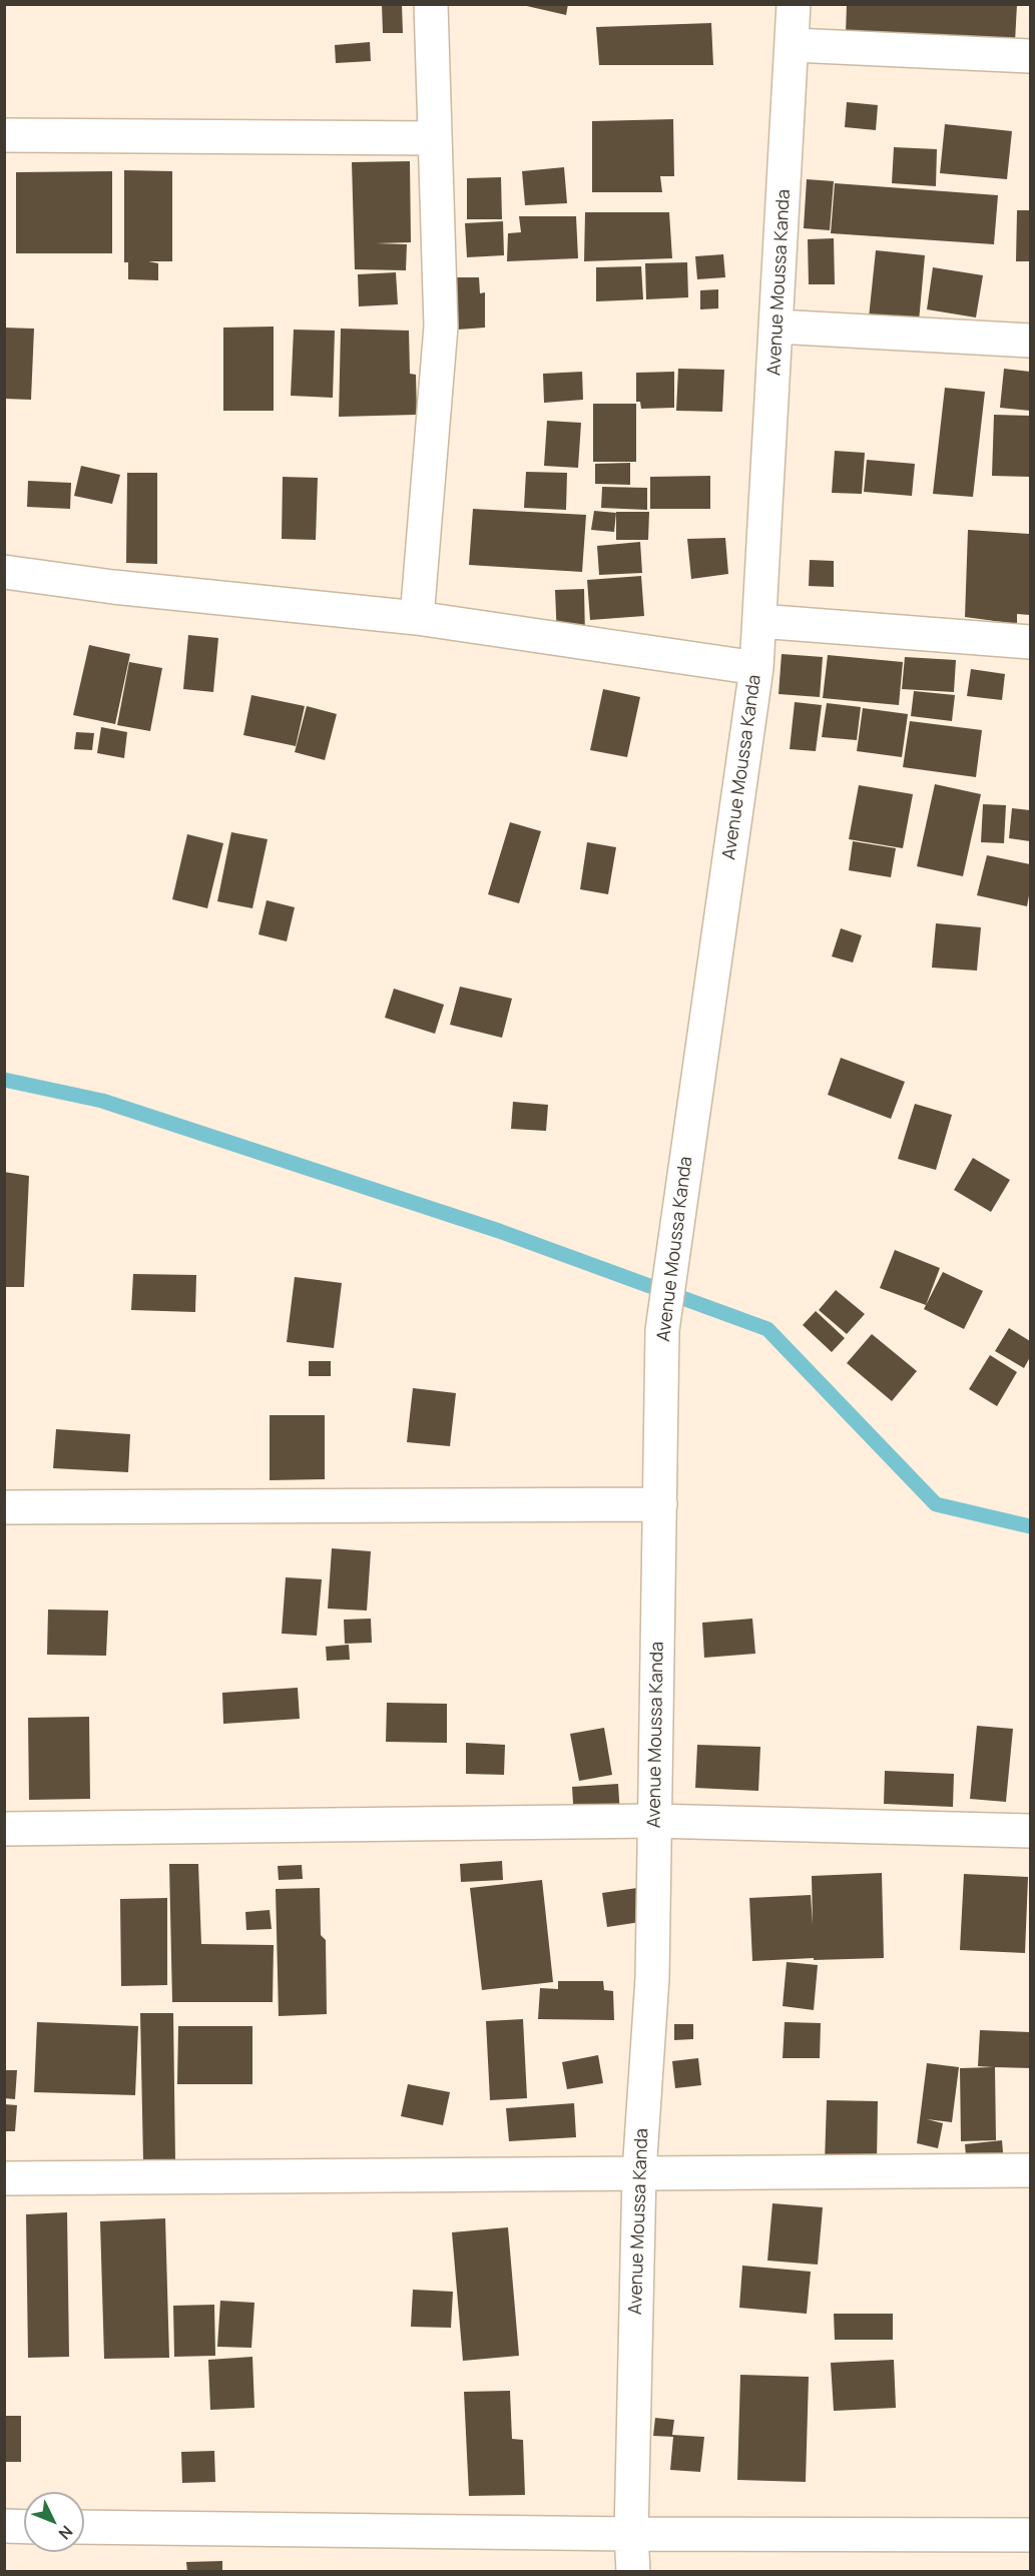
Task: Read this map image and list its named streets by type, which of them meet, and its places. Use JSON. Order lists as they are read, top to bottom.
{
  "streets": {
    "street": ["Avenue Moussa Kanda"]
  },
  "north": "bottom right"
}
